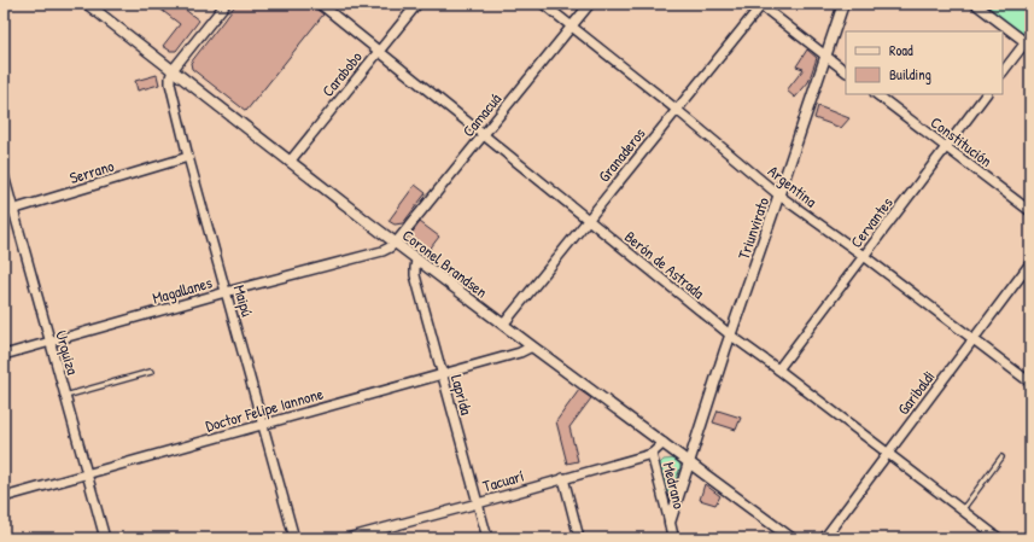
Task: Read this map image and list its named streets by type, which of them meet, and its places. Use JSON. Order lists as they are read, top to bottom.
{
  "streets": {
    "street": [
      "Carabobo",
      "Camacuá",
      "Constitución",
      "Granaderos",
      "Serrano",
      "Argentina",
      "Cervantes",
      "Triunvirato",
      "Coronel Brandsen",
      "Berón de Astrada",
      "Magallanes",
      "Maipú",
      "Urquiza",
      "Garibaldi",
      "Laprida",
      "Doctor Felipe Iannone",
      "Tacuarí",
      "Medrano"
    ]
  },
  "crossings": [
    ["Carabobo", "Coronel Brandsen"],
    ["Carabobo", "Berón de Astrada"],
    ["Camacuá", "Argentina"],
    ["Camacuá", "Coronel Brandsen"],
    ["Camacuá", "Berón de Astrada"],
    ["Camacuá", "Magallanes"],
    ["Constitución", "Cervantes"],
    ["Granaderos", "Argentina"],
    ["Granaderos", "Coronel Brandsen"],
    ["Granaderos", "Berón de Astrada"],
    ["Serrano", "Maipú"],
    ["Serrano", "Urquiza"],
    ["Argentina", "Cervantes"],
    ["Argentina", "Triunvirato"],
    ["Argentina", "Garibaldi"],
    ["Cervantes", "Berón de Astrada"],
    ["Triunvirato", "Coronel Brandsen"],
    ["Triunvirato", "Berón de Astrada"],
    ["Triunvirato", "Medrano"],
    ["Coronel Brandsen", "Magallanes"],
    ["Coronel Brandsen", "Maipú"],
    ["Coronel Brandsen", "Laprida"],
    ["Coronel Brandsen", "Doctor Felipe Iannone"],
    ["Coronel Brandsen", "Tacuarí"],
    ["Coronel Brandsen", "Medrano"],
    ["Berón de Astrada", "Garibaldi"],
    ["Magallanes", "Maipú"],
    ["Magallanes", "Urquiza"],
    ["Maipú", "Doctor Felipe Iannone"],
    ["Urquiza", "Doctor Felipe Iannone"],
    ["Laprida", "Doctor Felipe Iannone"],
    ["Laprida", "Tacuarí"],
    ["Tacuarí", "Medrano"]
  ],
  "legend": ["Road", "Building"]
}
